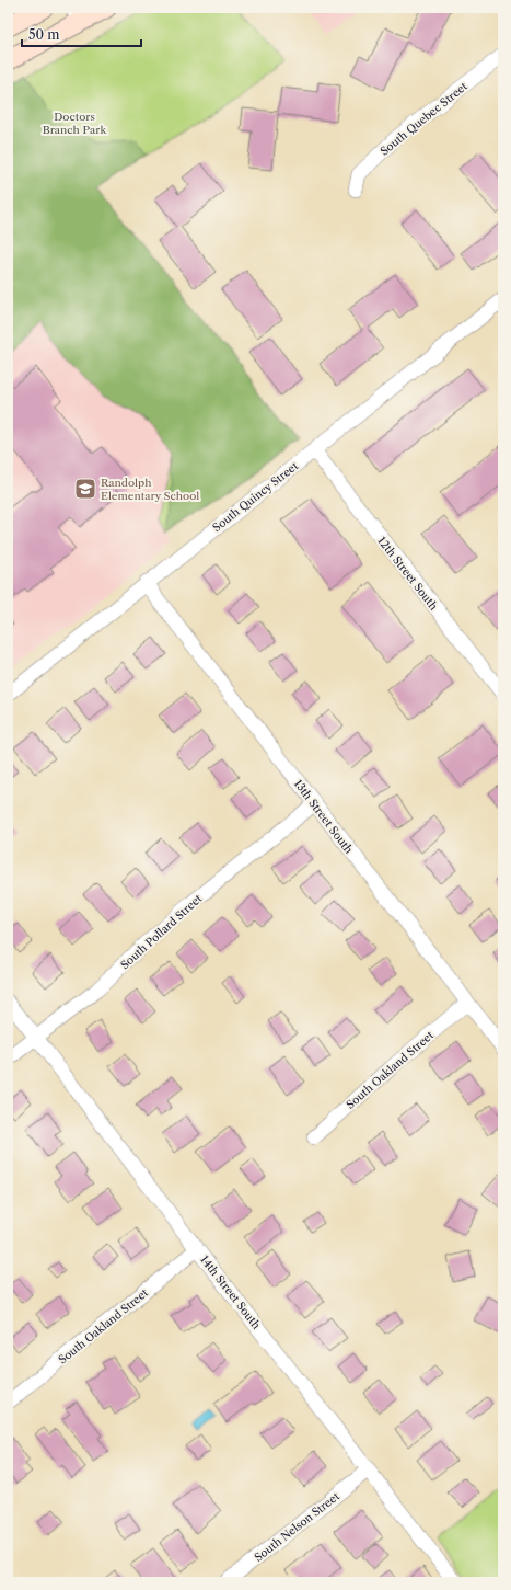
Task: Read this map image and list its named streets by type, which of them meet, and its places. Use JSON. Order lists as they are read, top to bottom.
{
  "streets": {
    "street": [
      "South Quebec Street",
      "South Quincy Street",
      "12th Street South",
      "13th Street South",
      "South Pollard Street",
      "South Oakland Street",
      "14th Street South",
      "South Nelson Street"
    ]
  },
  "crossings": [
    ["South Quincy Street", "12th Street South"],
    ["South Quincy Street", "13th Street South"],
    ["13th Street South", "South Pollard Street"],
    ["13th Street South", "South Oakland Street"],
    ["South Pollard Street", "14th Street South"],
    ["South Oakland Street", "14th Street South"],
    ["14th Street South", "South Nelson Street"]
  ],
  "parks": ["Doctors Branch Park"],
  "places": {
    "school or university": ["Randolph Elementary School"]
  },
  "scale_bar": "50 m"
}
